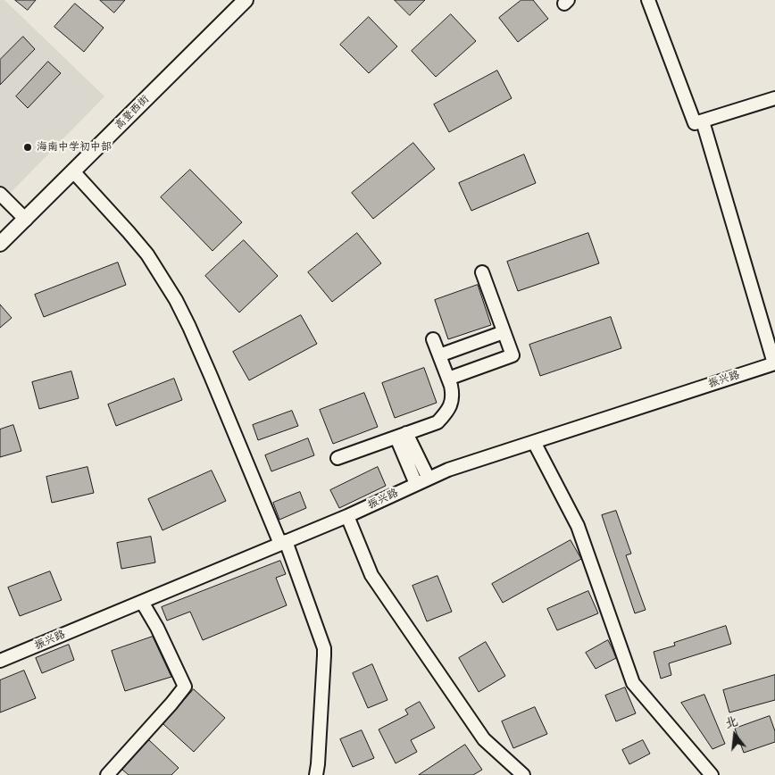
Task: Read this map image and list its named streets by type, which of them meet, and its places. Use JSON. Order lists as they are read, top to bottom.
{
  "streets": {
    "main road": ["高登西街"],
    "street": ["振兴路"]
  },
  "places": ["海南中学初中部"],
  "north": "top"
}
